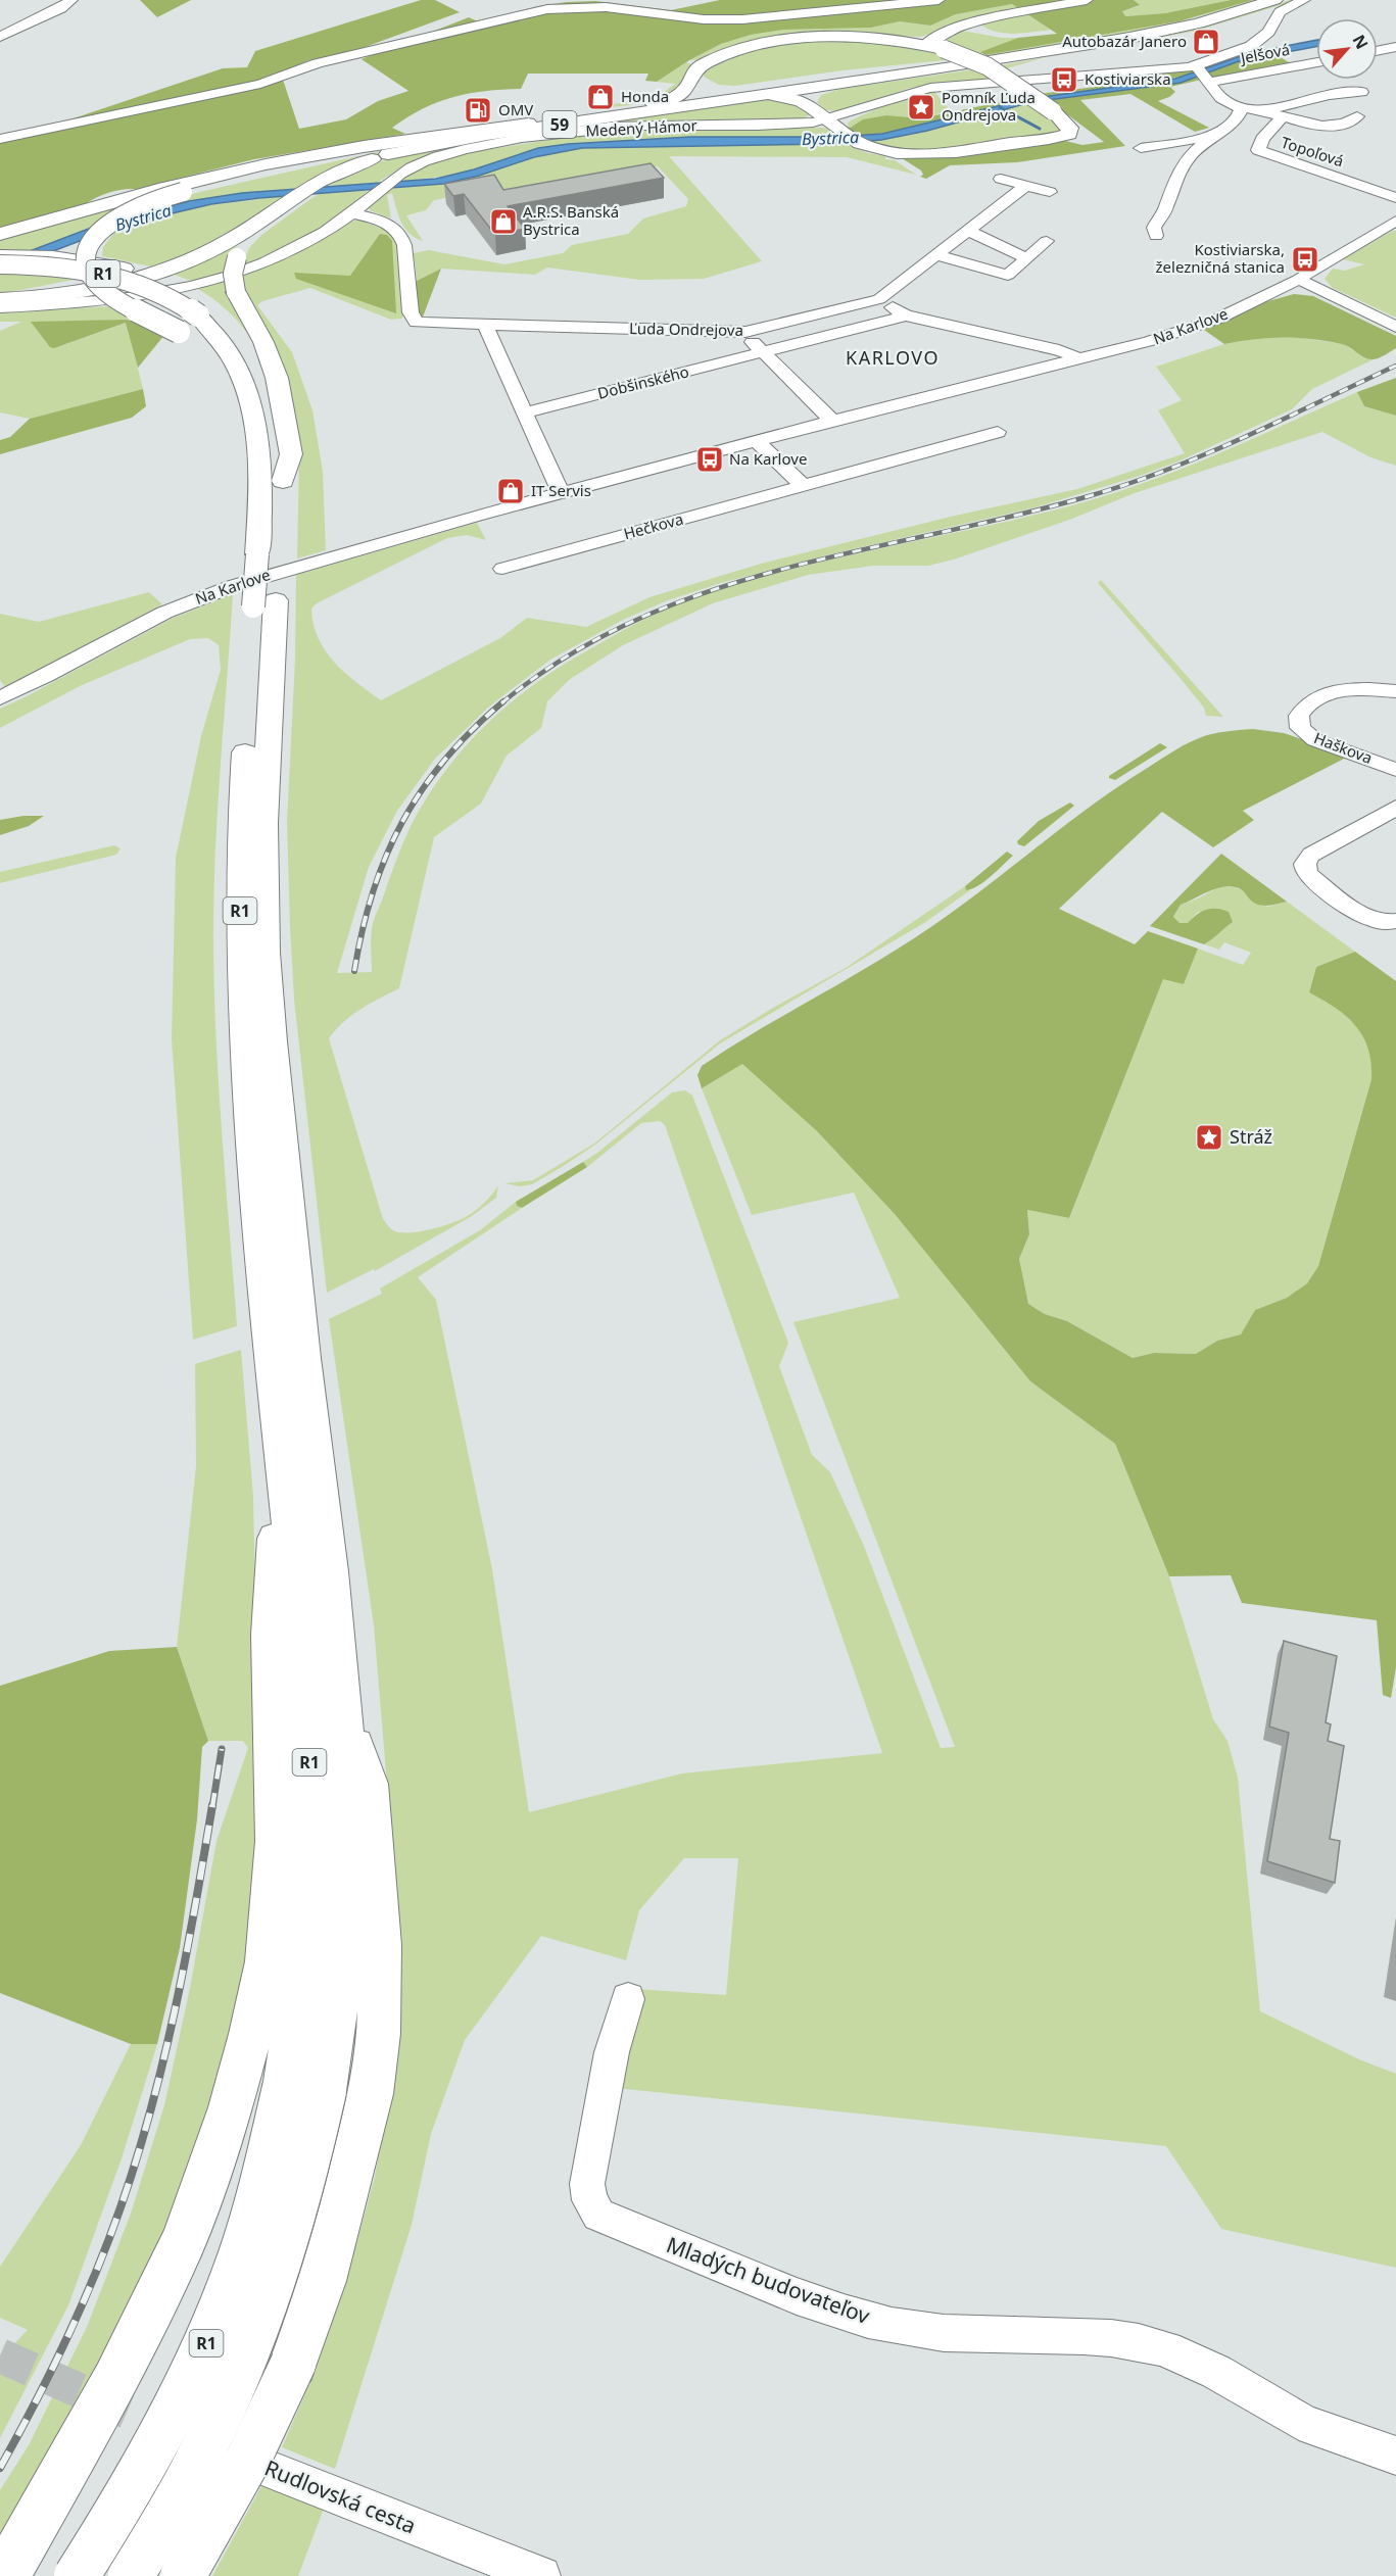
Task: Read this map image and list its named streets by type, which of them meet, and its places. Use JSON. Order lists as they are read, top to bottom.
{
  "streets": {
    "highway": ["R1"],
    "main road": ["59"],
    "street": [
      "Jelšová",
      "Medený Hámor",
      "Topoľová",
      "Na Karlove",
      "Ľuda Ondrejova",
      "Dobšinského",
      "Hečkova",
      "Haškova",
      "Mladých budovateľov",
      "Rudlovská cesta"
    ]
  },
  "crossings": [
    ["Jelšová", "Medený Hámor"],
    ["Jelšová", "Topoľová"],
    ["Medený Hámor", "Topoľová"],
    ["Medený Hámor", "Ľuda Ondrejova"],
    ["Na Karlove", "Dobšinského"],
    ["Ľuda Ondrejova", "Dobšinského"]
  ],
  "districts": ["KARLOVO"],
  "water": ["Bystrica"],
  "places": {
    "shop": [
      "Autobazár Janero",
      "Honda",
      "A.R.S. Banská Bystrica",
      "IT Servis"
    ],
    "bus stop": ["Kostiviarska", "Kostiviarska, železničná stanica", "Na Karlove"],
    "place": ["Pomník Ľuda Ondrejova", "Stráž"],
    "fuel station": ["OMV"]
  },
  "north": "top right"
}
